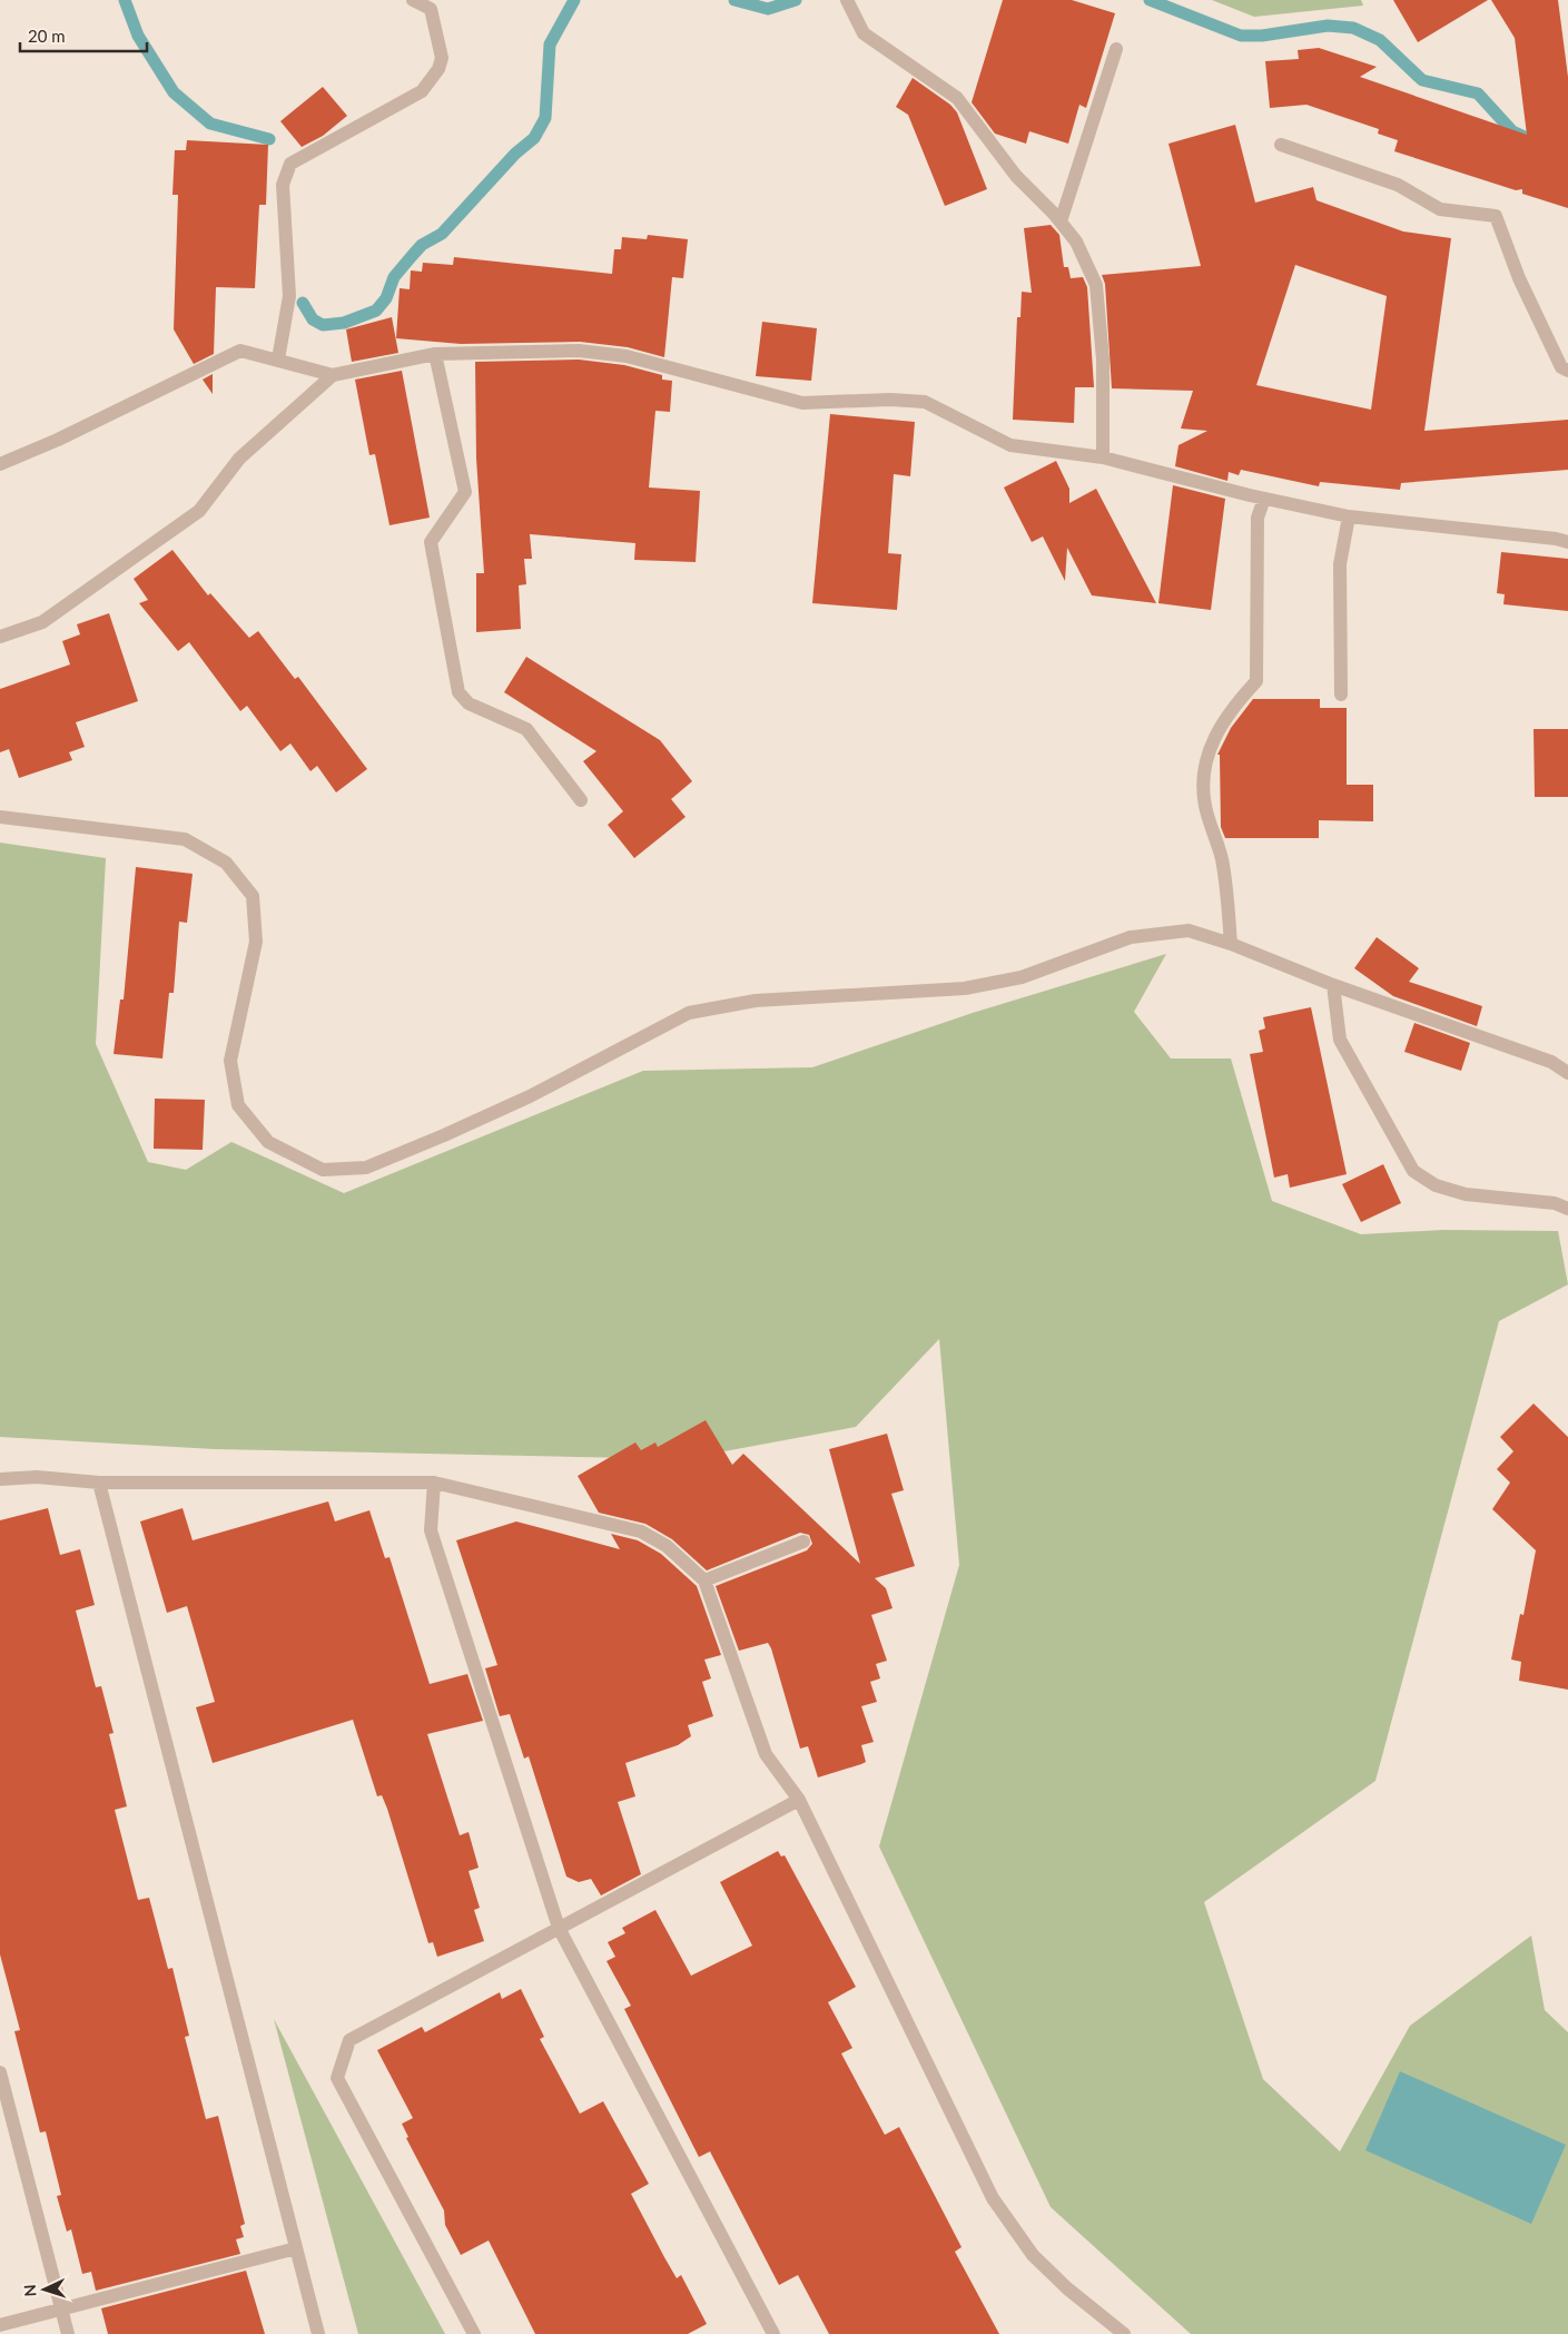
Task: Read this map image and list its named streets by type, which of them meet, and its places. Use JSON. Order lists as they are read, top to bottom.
{
  "scale_bar": "20 m",
  "north": "left"
}
